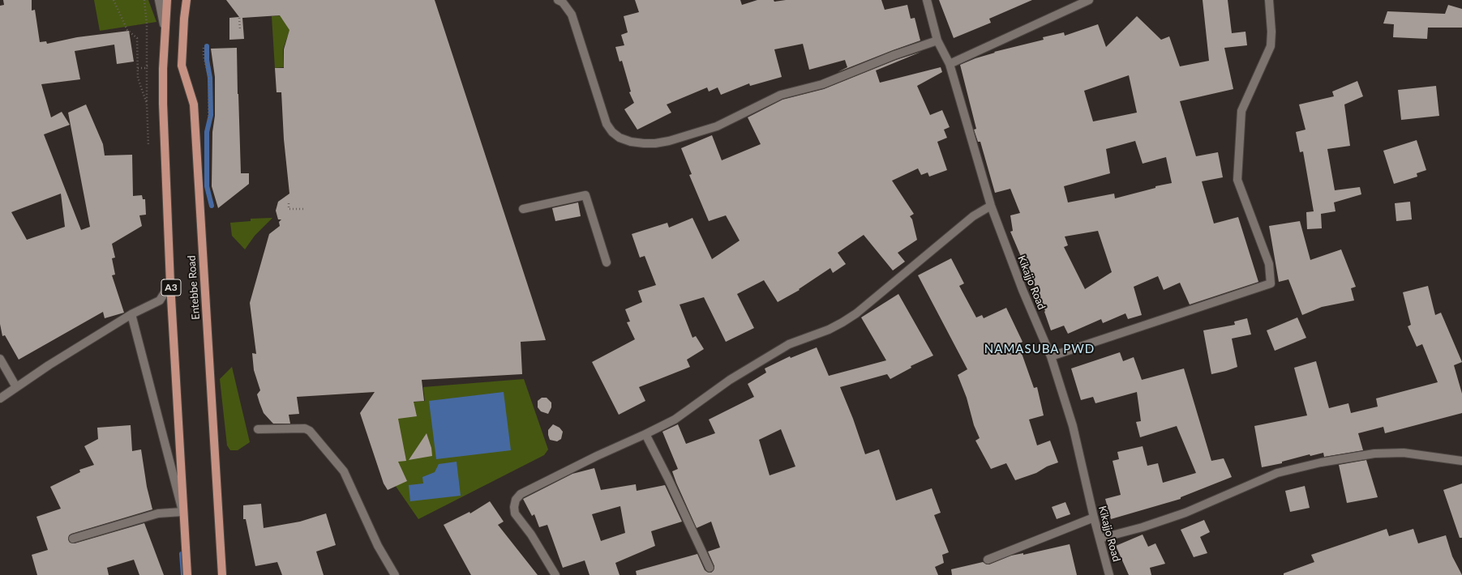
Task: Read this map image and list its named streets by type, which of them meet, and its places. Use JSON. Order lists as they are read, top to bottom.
{
  "streets": {
    "main road": ["A3", "Entebbe Road"],
    "street": ["Kikajjo Road"]
  },
  "districts": ["NAMASUBA PWD"]
}
